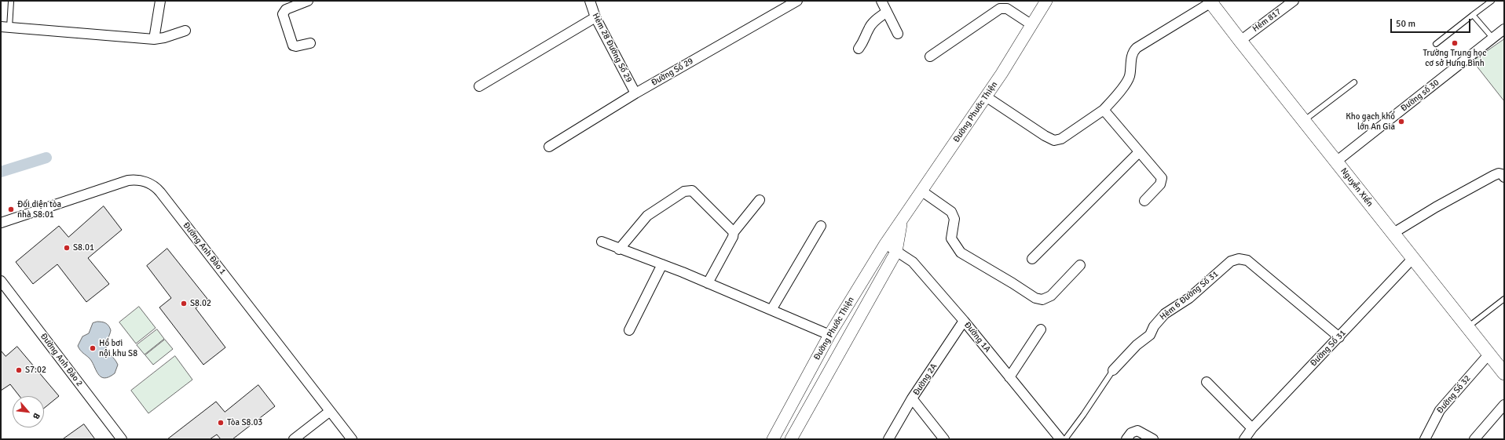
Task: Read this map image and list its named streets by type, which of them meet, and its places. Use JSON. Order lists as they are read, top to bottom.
{
  "streets": {
    "main road": ["Nguyễn Xiển"],
    "street": [
      "Hẻm 817",
      "Hẻm 28 Đường Số 29",
      "Đường Số 29",
      "Đường số 30",
      "Đường Phước Thiện",
      "Đường Anh Đào 1",
      "Hẻm 6 Đường Số 31",
      "Đường 1A",
      "Đường Số 31",
      "Đường Anh Đào 2",
      "Đường 2A",
      "Đường Số 32"
    ]
  },
  "crossings": [
    ["Hẻm 817", "Nguyễn Xiển"],
    ["Hẻm 28 Đường Số 29", "Đường Số 29"],
    ["Đường số 30", "Nguyễn Xiển"],
    ["Đường Phước Thiện", "Đường 1A"],
    ["Nguyễn Xiển", "Đường Số 31"],
    ["Nguyễn Xiển", "Đường Số 32"],
    ["Hẻm 6 Đường Số 31", "Đường Số 31"],
    ["Đường 1A", "Đường 2A"]
  ],
  "places": [
    "Trường Trung học cơ sở Hưng Bình",
    "Kho gạch khổ lớn An Gia",
    "Đối diện tòa nhà S8.01",
    "S8.01",
    "S8.02",
    "Hồ bơi nội khu S8",
    "S7.02",
    "Tòa S8.03"
  ],
  "scale_bar": "50 m",
  "north": "bottom right"
}
